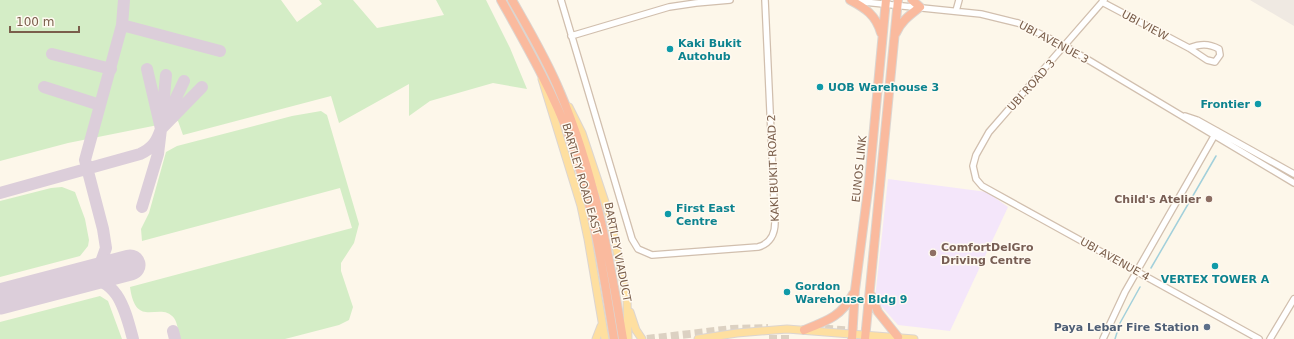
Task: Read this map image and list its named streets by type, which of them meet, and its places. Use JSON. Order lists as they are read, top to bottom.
{
  "streets": {
    "highway": ["EUNOS LINK", "BARTLEY ROAD EAST", "BARTLEY VIADUCT"],
    "street": [
      "UBI VIEW",
      "UBI AVENUE 3",
      "UBI ROAD 3",
      "KAKI BUKIT ROAD 2",
      "UBI AVENUE 4"
    ]
  },
  "crossings": [
    ["UBI VIEW", "UBI ROAD 3"],
    ["UBI AVENUE 3", "UBI ROAD 3"],
    ["UBI AVENUE 3", "EUNOS LINK"],
    ["UBI ROAD 3", "UBI AVENUE 4"],
    ["BARTLEY ROAD EAST", "BARTLEY VIADUCT"]
  ],
  "places": [
    "Kaki Bukit Autohub",
    "UOB Warehouse 3",
    "Frontier",
    "Child's Atelier",
    "First East Centre",
    "ComfortDelGro Driving Centre",
    "VERTEX TOWER A",
    "Gordon Warehouse Bldg 9",
    "Paya Lebar Fire Station"
  ],
  "scale_bar": "100 m"
}
